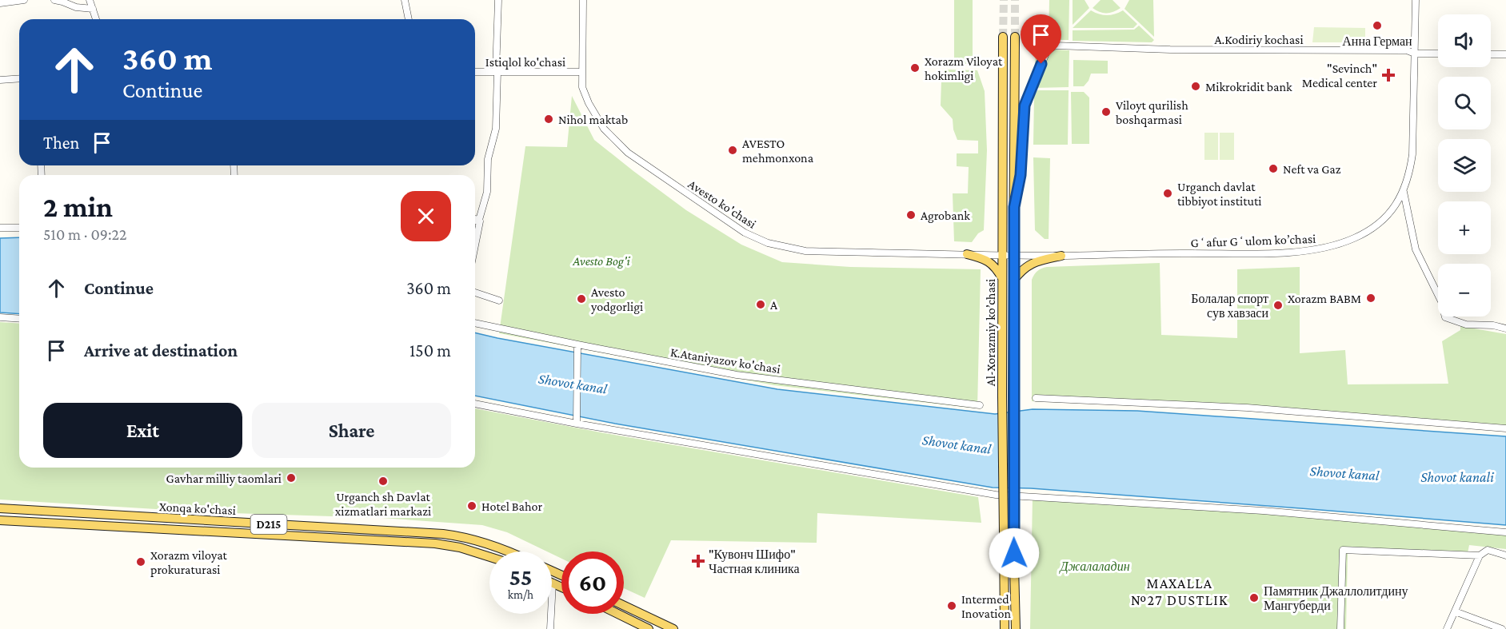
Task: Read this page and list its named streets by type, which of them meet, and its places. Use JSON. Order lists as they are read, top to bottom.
{
  "streets": {
    "main road": ["Al-Xorazmiy ko’chasi", "Xonqa ko'chasi", "D215"],
    "street": [
      "A.Kodiriy kochasi",
      "Istiqlol ko'chasi",
      "Avesto ko'chasi",
      "Gʻafur Gʻulom ko’chasi",
      "K.Ataniyazov ko'chasi"
    ]
  },
  "crossings": [
    ["A.Kodiriy kochasi", "Gʻafur Gʻulom ko’chasi"],
    ["A.Kodiriy kochasi", "Al-Xorazmiy ko’chasi"],
    ["Istiqlol ko'chasi", "Avesto ko'chasi"],
    ["Avesto ko'chasi", "Gʻafur Gʻulom ko’chasi"],
    ["Avesto ko'chasi", "Al-Xorazmiy ko’chasi"],
    ["Gʻafur Gʻulom ko’chasi", "Al-Xorazmiy ko’chasi"]
  ],
  "districts": ["MAXALLA №27 DUSTLIK"],
  "water": ["Shovot kanal", "Shovot kanali"],
  "parks": ["Avesto Bog'i", "Джалаладин"],
  "places": {
    "other": [
      "Анна Герман",
      "Xorazm Viloyat hokimligi",
      "Mikrokridit bank",
      "Viloyt qurilish boshqarmasi",
      "Nihol maktab",
      "AVESTO mehmonxona",
      "Neft va Gaz",
      "Urganch davlat tibbiyot instituti",
      "Agrobank",
      "Xorazm BABM",
      "Avesto yodgorligi",
      "A",
      "Болалар спорт сув хавзаси",
      "Gavhar milliy taomlari",
      "Urganch sh Davlat xizmatlari markazi",
      "Hotel Bahor",
      "Xorazm viloyat prokuraturasi",
      "Памятник Джаллолитдину Мангуберди",
      "Intermed Inovation"
    ],
    "health": ["\"Sevinch\" Medical center", "\"Кувонч Шифо\" Частная клиника"]
  },
  "page": {
    "map_buttons": ["+", "−"],
    "turn": ["360 m", "Continue"],
    "then": "Then",
    "heading": ["2 min", "510 m · 09:22"],
    "list": [
      {
        "name": "Continue",
        "value": "360 m"
      },
      {
        "name": "Arrive at destination",
        "value": "150 m"
      }
    ],
    "buttons": ["Exit", "Share"],
    "speed": "55 km/h",
    "limit": "60"
  }
}
